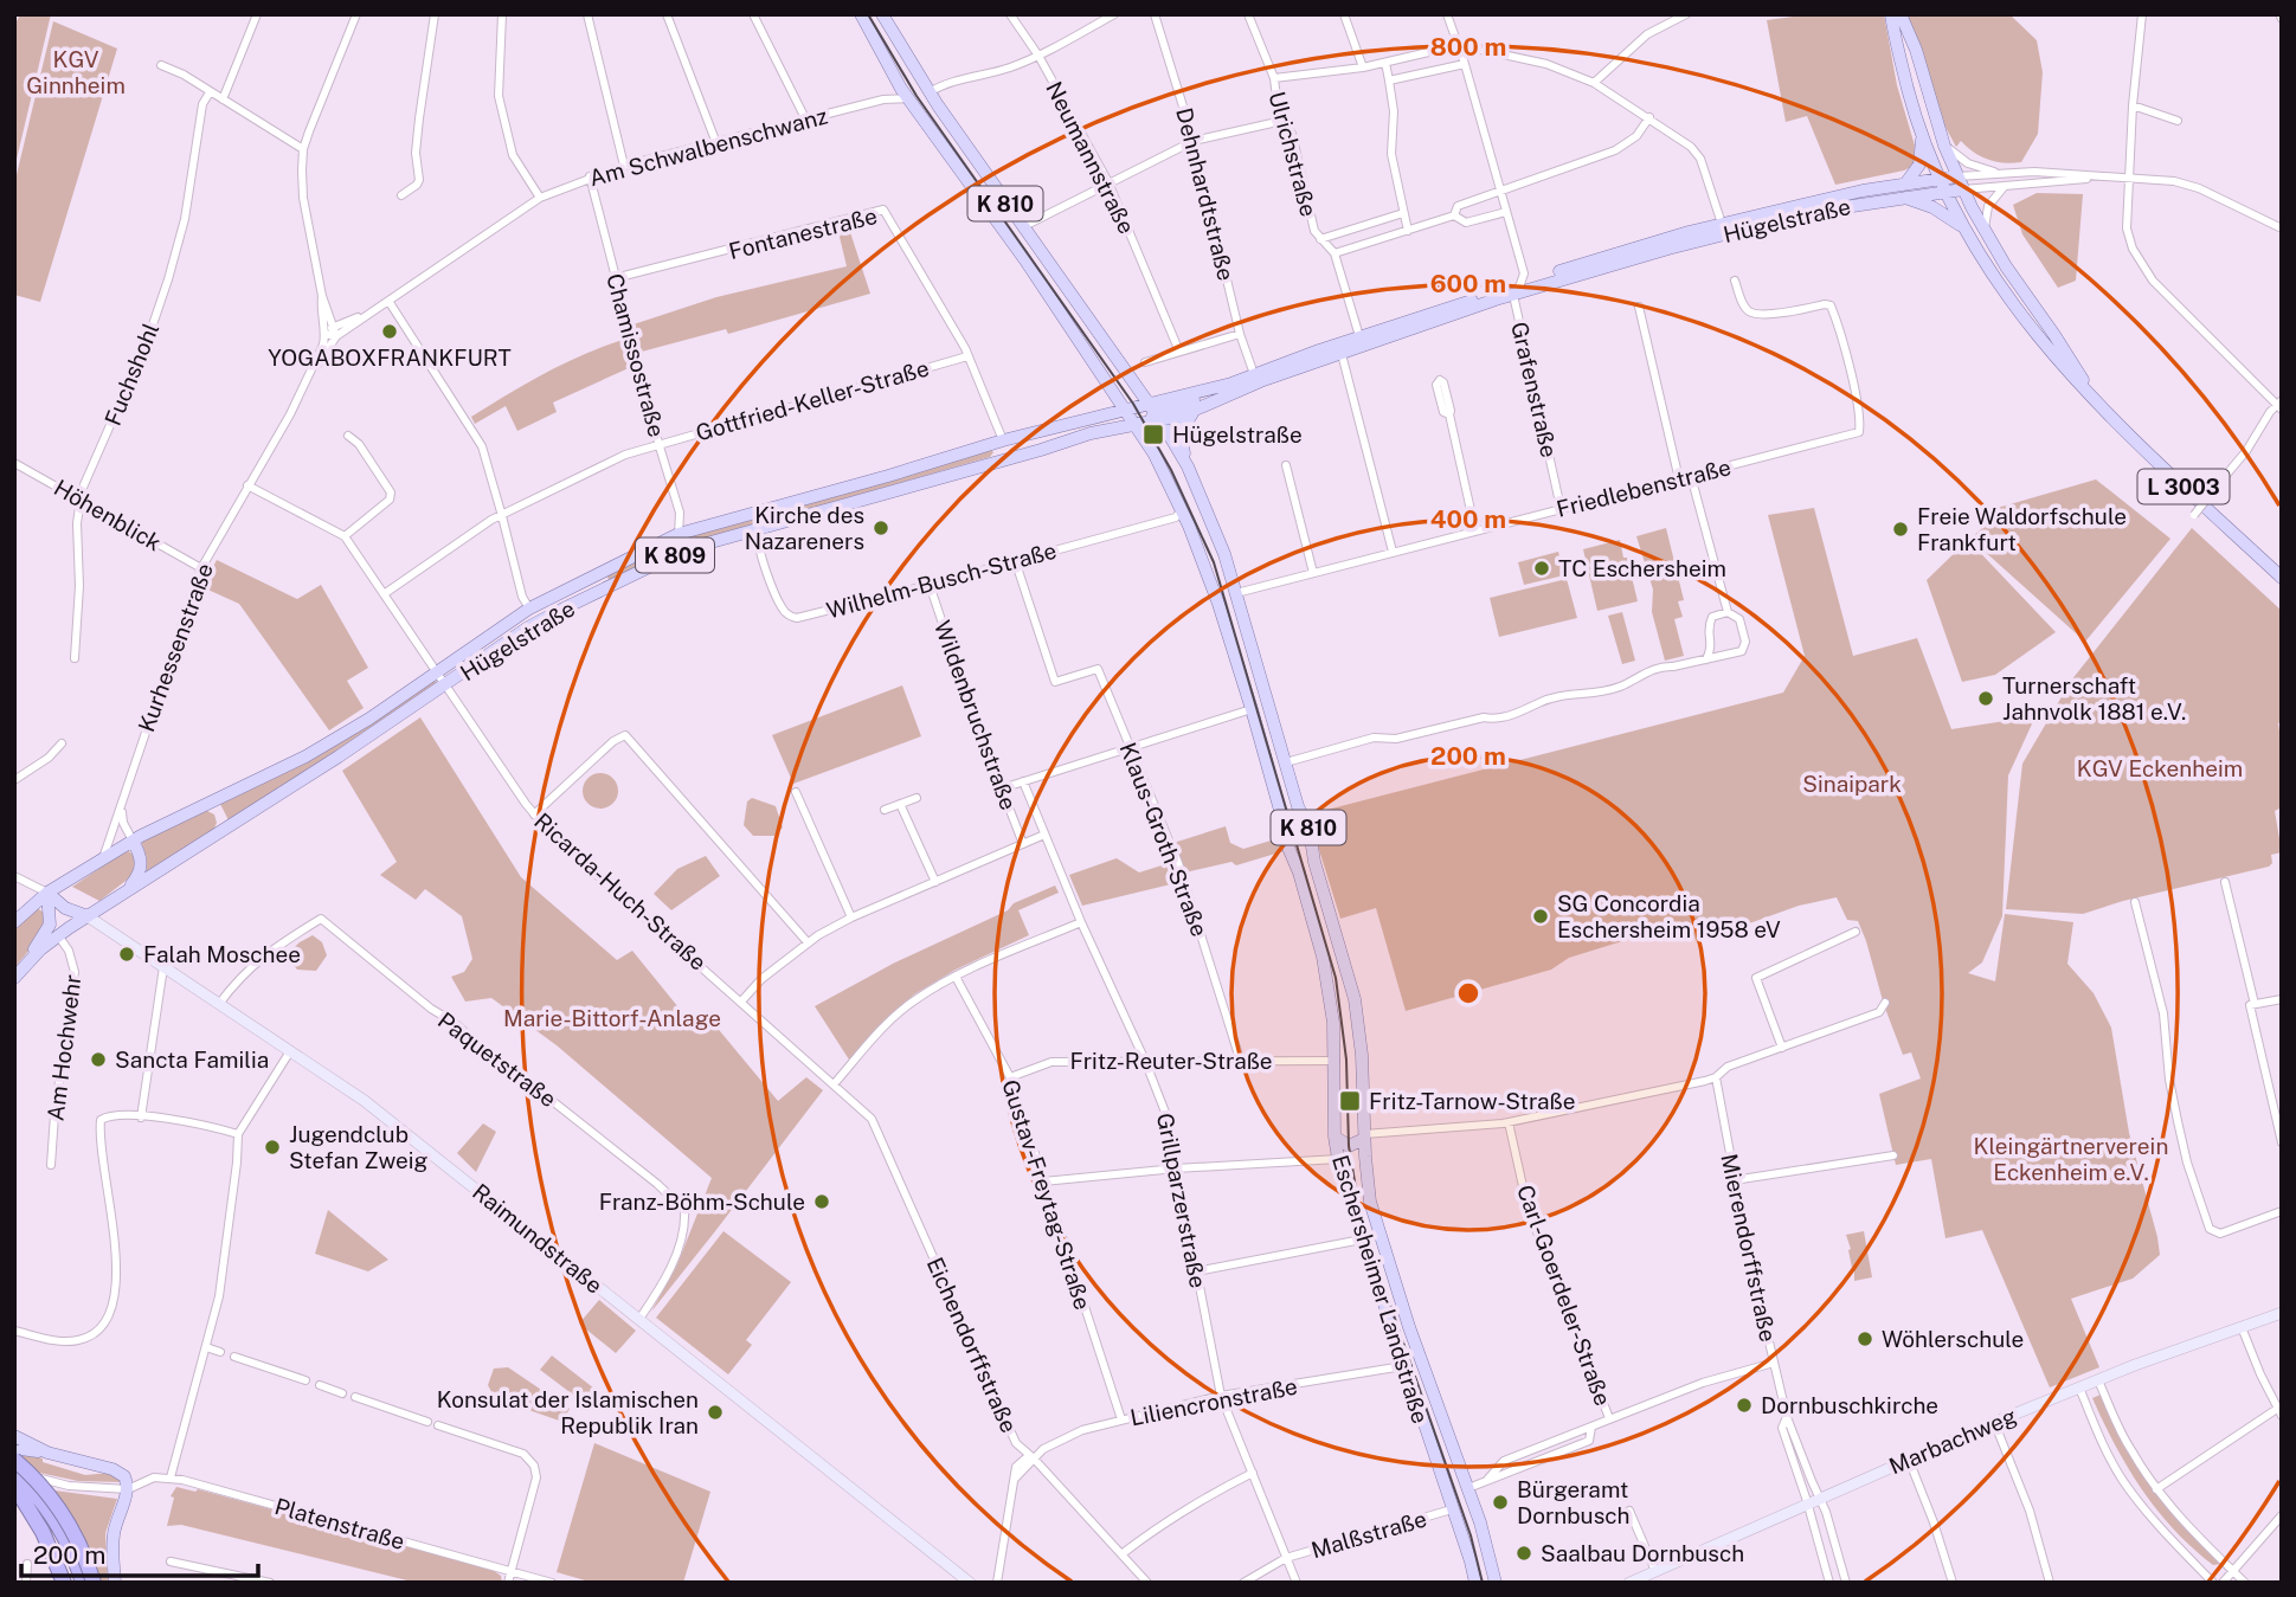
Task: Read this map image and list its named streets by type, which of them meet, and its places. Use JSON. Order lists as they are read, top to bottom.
{
  "streets": {
    "main road": [
      "K 810",
      "Hügelstraße",
      "L 3003",
      "K 809",
      "Eschersheimer Landstraße"
    ],
    "street": [
      "Am Schwalbenschwanz",
      "Ulrichstraße",
      "Neumannstraße",
      "Dehnhardtstraße",
      "Fontanestraße",
      "Chamissostraße",
      "Fuchshohl",
      "Grafenstraße",
      "Gottfried-Keller-Straße",
      "Friedlebenstraße",
      "Höhenblick",
      "Wilhelm-Busch-Straße",
      "Kurhessenstraße",
      "Wildenbruchstraße",
      "Klaus-Groth-Straße",
      "Ricarda-Huch-Straße",
      "Am Hochwehr",
      "Paquetstraße",
      "Fritz-Reuter-Straße",
      "Gustav-Freytag-Straße",
      "Grillparzerstraße",
      "Raimundstraße",
      "Mierendorffstraße",
      "Carl-Goerdeler-Straße",
      "Eichendorffstraße",
      "Liliencronstraße",
      "Marbachweg",
      "Platenstraße",
      "Malßstraße"
    ]
  },
  "crossings": [
    ["Am Schwalbenschwanz", "Chamissostraße"],
    ["Am Schwalbenschwanz", "Kurhessenstraße"],
    ["Am Schwalbenschwanz", "Eschersheimer Landstraße"],
    ["Ulrichstraße", "Hügelstraße"],
    ["Dehnhardtstraße", "Hügelstraße"],
    ["Hügelstraße", "Fontanestraße"],
    ["Hügelstraße", "Chamissostraße"],
    ["Hügelstraße", "Grafenstraße"],
    ["Hügelstraße", "L 3003"],
    ["Hügelstraße", "Wilhelm-Busch-Straße"],
    ["Hügelstraße", "Kurhessenstraße"],
    ["Hügelstraße", "Ricarda-Huch-Straße"],
    ["Hügelstraße", "Am Hochwehr"],
    ["Hügelstraße", "Raimundstraße"],
    ["Hügelstraße", "Eschersheimer Landstraße"],
    ["Fontanestraße", "Chamissostraße"],
    ["Fontanestraße", "Gottfried-Keller-Straße"],
    ["Chamissostraße", "Gottfried-Keller-Straße"],
    ["Fuchshohl", "Höhenblick"],
    ["Grafenstraße", "Friedlebenstraße"],
    ["Gottfried-Keller-Straße", "Ricarda-Huch-Straße"],
    ["Friedlebenstraße", "Eschersheimer Landstraße"],
    ["Höhenblick", "Kurhessenstraße"],
    ["Wilhelm-Busch-Straße", "Wildenbruchstraße"],
    ["Wilhelm-Busch-Straße", "Klaus-Groth-Straße"],
    ["Wilhelm-Busch-Straße", "Eschersheimer Landstraße"],
    ["Klaus-Groth-Straße", "Fritz-Reuter-Straße"],
    ["Ricarda-Huch-Straße", "Eichendorffstraße"],
    ["Paquetstraße", "Raimundstraße"],
    ["Fritz-Reuter-Straße", "Gustav-Freytag-Straße"],
    ["Fritz-Reuter-Straße", "Grillparzerstraße"],
    ["Fritz-Reuter-Straße", "Eschersheimer Landstraße"],
    ["Gustav-Freytag-Straße", "Liliencronstraße"],
    ["Grillparzerstraße", "Liliencronstraße"],
    ["Grillparzerstraße", "Malßstraße"],
    ["Mierendorffstraße", "Carl-Goerdeler-Straße"],
    ["Mierendorffstraße", "Marbachweg"],
    ["Eschersheimer Landstraße", "Carl-Goerdeler-Straße"],
    ["Eschersheimer Landstraße", "Liliencronstraße"],
    ["Eschersheimer Landstraße", "Malßstraße"],
    ["Eichendorffstraße", "Liliencronstraße"]
  ],
  "parks": [
    "KGV Ginnheim",
    "KGV Eckenheim",
    "Sinaipark",
    "Marie-Bittorf-Anlage",
    "Kleingärtnerverein Eckenheim e.V."
  ],
  "places": {
    "other": [
      "YOGABOXFRANKFURT",
      "Kirche des Nazareners",
      "Freie Waldorfschule Frankfurt",
      "TC Eschersheim",
      "Turnerschaft Jahnvolk 1881 e.V.",
      "SG Concordia Eschersheim 1958 eV",
      "Falah Moschee",
      "Sancta Familia",
      "Jugendclub Stefan Zweig",
      "Franz-Böhm-Schule",
      "Wöhlerschule",
      "Dornbuschkirche",
      "Konsulat der Islamischen Republik Iran",
      "Bürgeramt Dornbusch",
      "Saalbau Dornbusch"
    ],
    "transit": ["Hügelstraße", "Fritz-Tarnow-Straße"]
  },
  "scale_bar": "200 m",
  "rings": [
    "800 m",
    "600 m",
    "400 m",
    "200 m"
  ]
}
